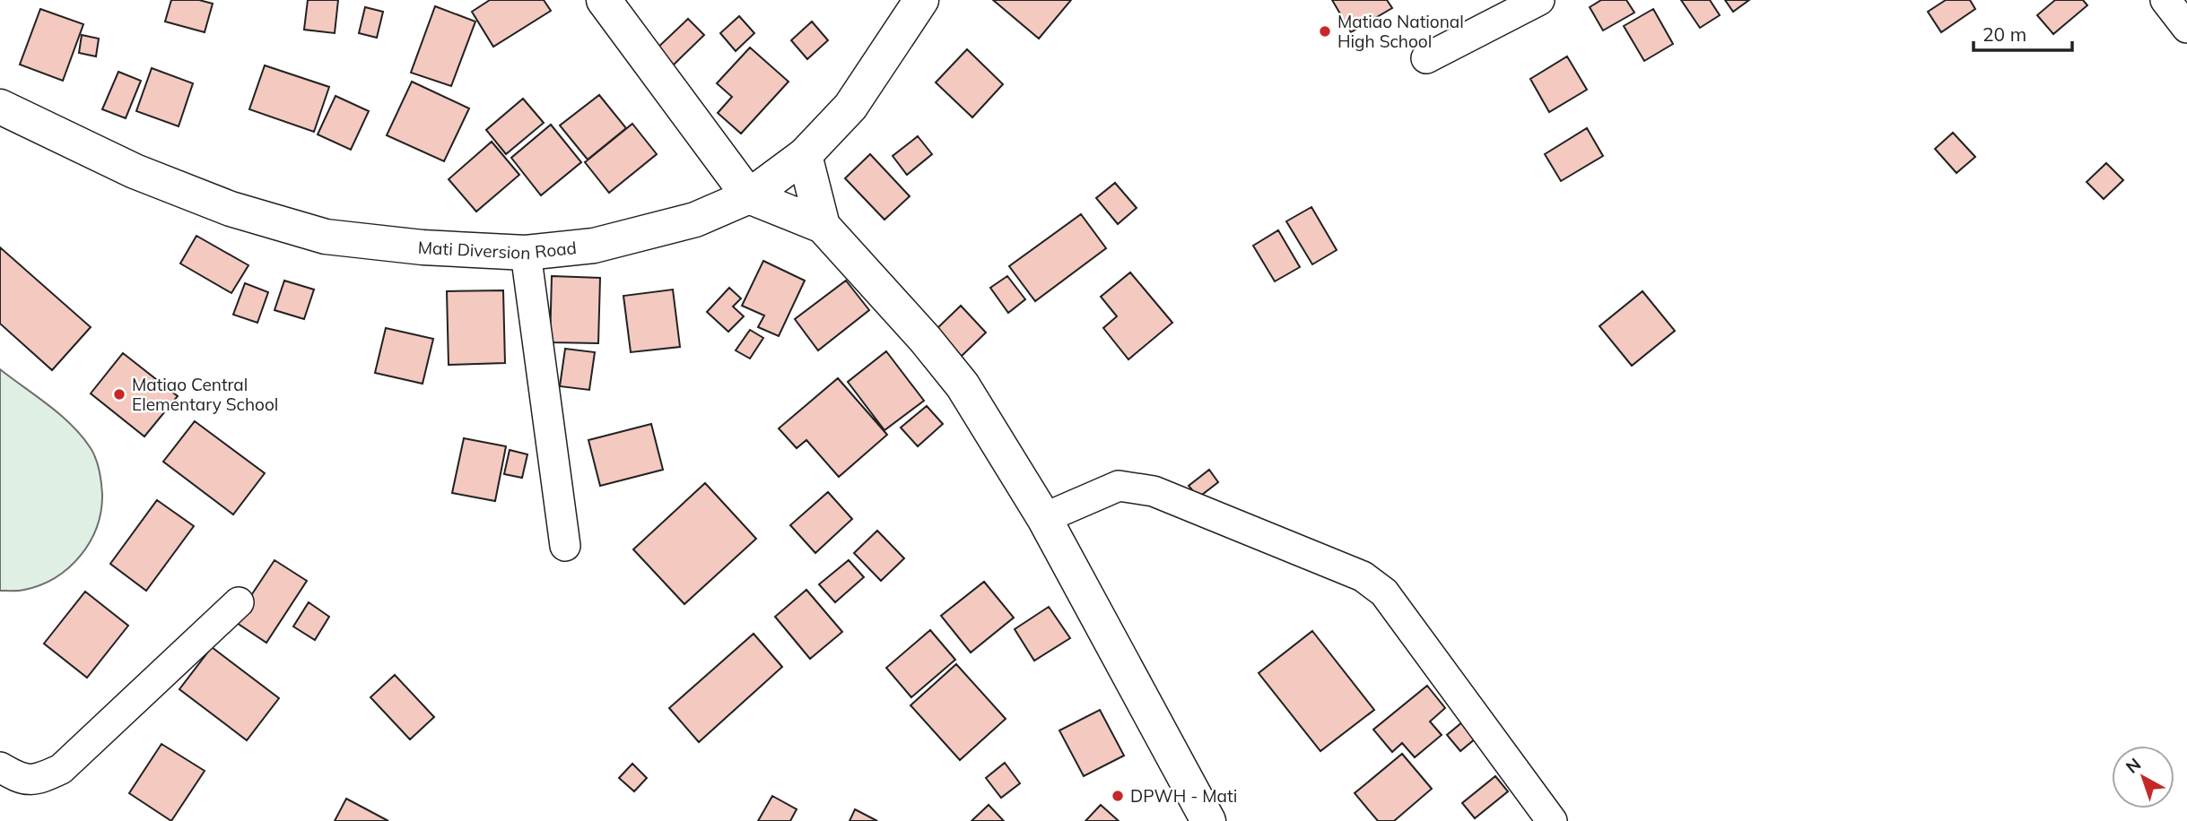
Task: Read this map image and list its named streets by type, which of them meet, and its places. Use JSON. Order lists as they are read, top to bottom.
{
  "streets": {
    "main road": ["Mati Diversion Road"]
  },
  "places": ["Matiao National High School", "Matiao Central Elementary School", "DPWH - Mati"],
  "scale_bar": "20 m",
  "north": "top left"
}
